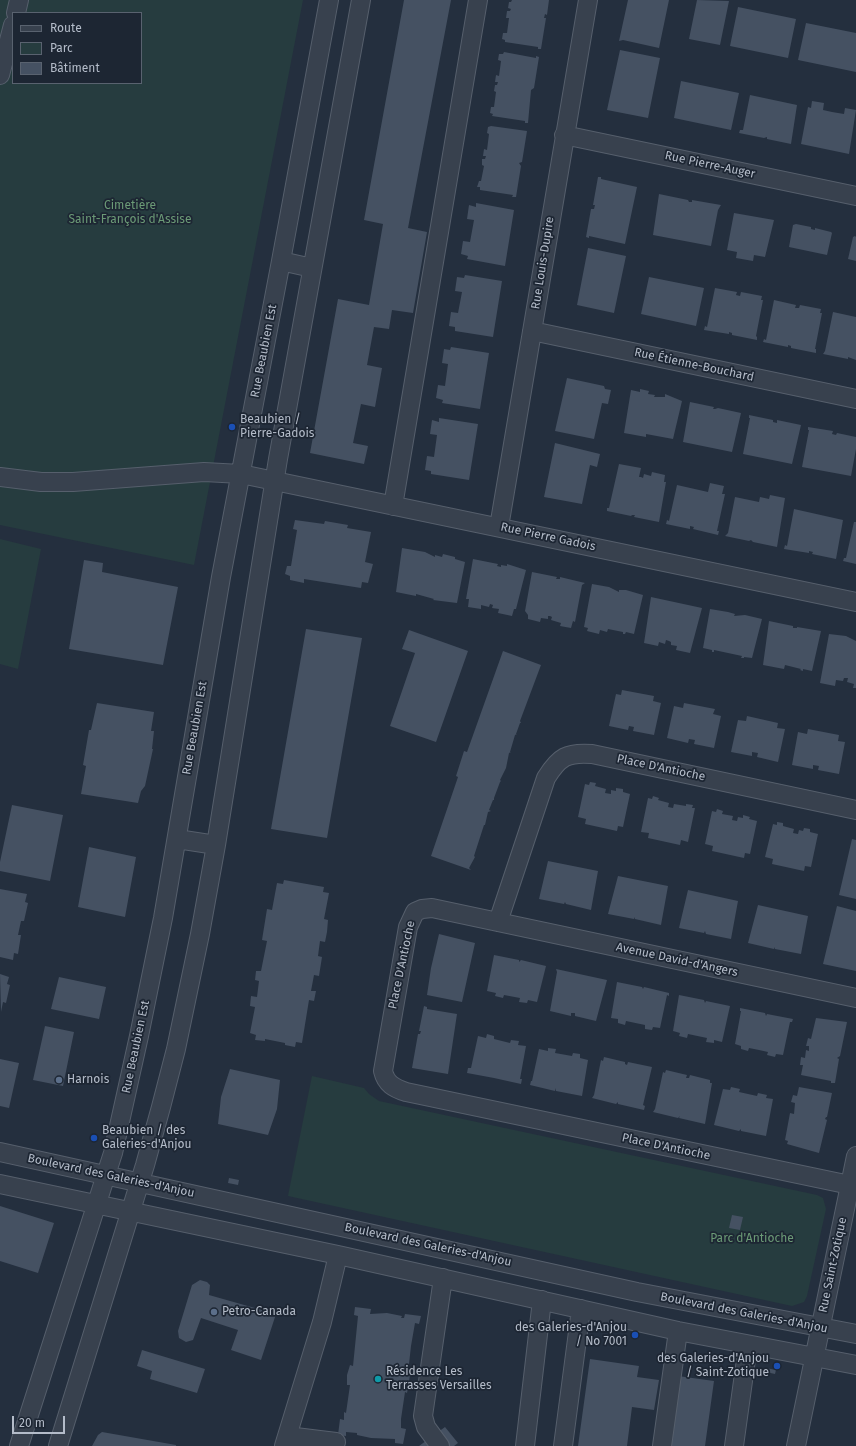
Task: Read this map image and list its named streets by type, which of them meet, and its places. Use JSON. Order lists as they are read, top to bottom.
{
  "streets": {
    "street": [
      "Rue Pierre-Auger",
      "Rue Louis-Dupire",
      "Rue Beaubien Est",
      "Rue Étienne-Bouchard",
      "Rue Pierre Gadois",
      "Place D'Antioche",
      "Avenue David-d'Angers",
      "Boulevard des Galeries-d'Anjou",
      "Rue Saint-Zotique"
    ]
  },
  "crossings": [
    ["Rue Pierre-Auger", "Rue Louis-Dupire"],
    ["Rue Louis-Dupire", "Rue Étienne-Bouchard"],
    ["Rue Louis-Dupire", "Rue Pierre Gadois"],
    ["Rue Beaubien Est", "Rue Pierre Gadois"],
    ["Rue Beaubien Est", "Boulevard des Galeries-d'Anjou"],
    ["Place D'Antioche", "Avenue David-d'Angers"],
    ["Place D'Antioche", "Rue Saint-Zotique"],
    ["Boulevard des Galeries-d'Anjou", "Rue Saint-Zotique"]
  ],
  "parks": ["Cimetière Saint-François d'Assise", "Parc d'Antioche"],
  "places": [
    "Beaubien / Pierre-Gadois",
    "Harnois",
    "Beaubien / des Galeries-d'Anjou",
    "Petro-Canada",
    "des Galeries-d'Anjou / No 7001",
    "des Galeries-d'Anjou / Saint-Zotique",
    "Résidence Les Terrasses Versailles"
  ],
  "legend": ["Route", "Parc", "Bâtiment"],
  "scale_bar": "20 m"
}
